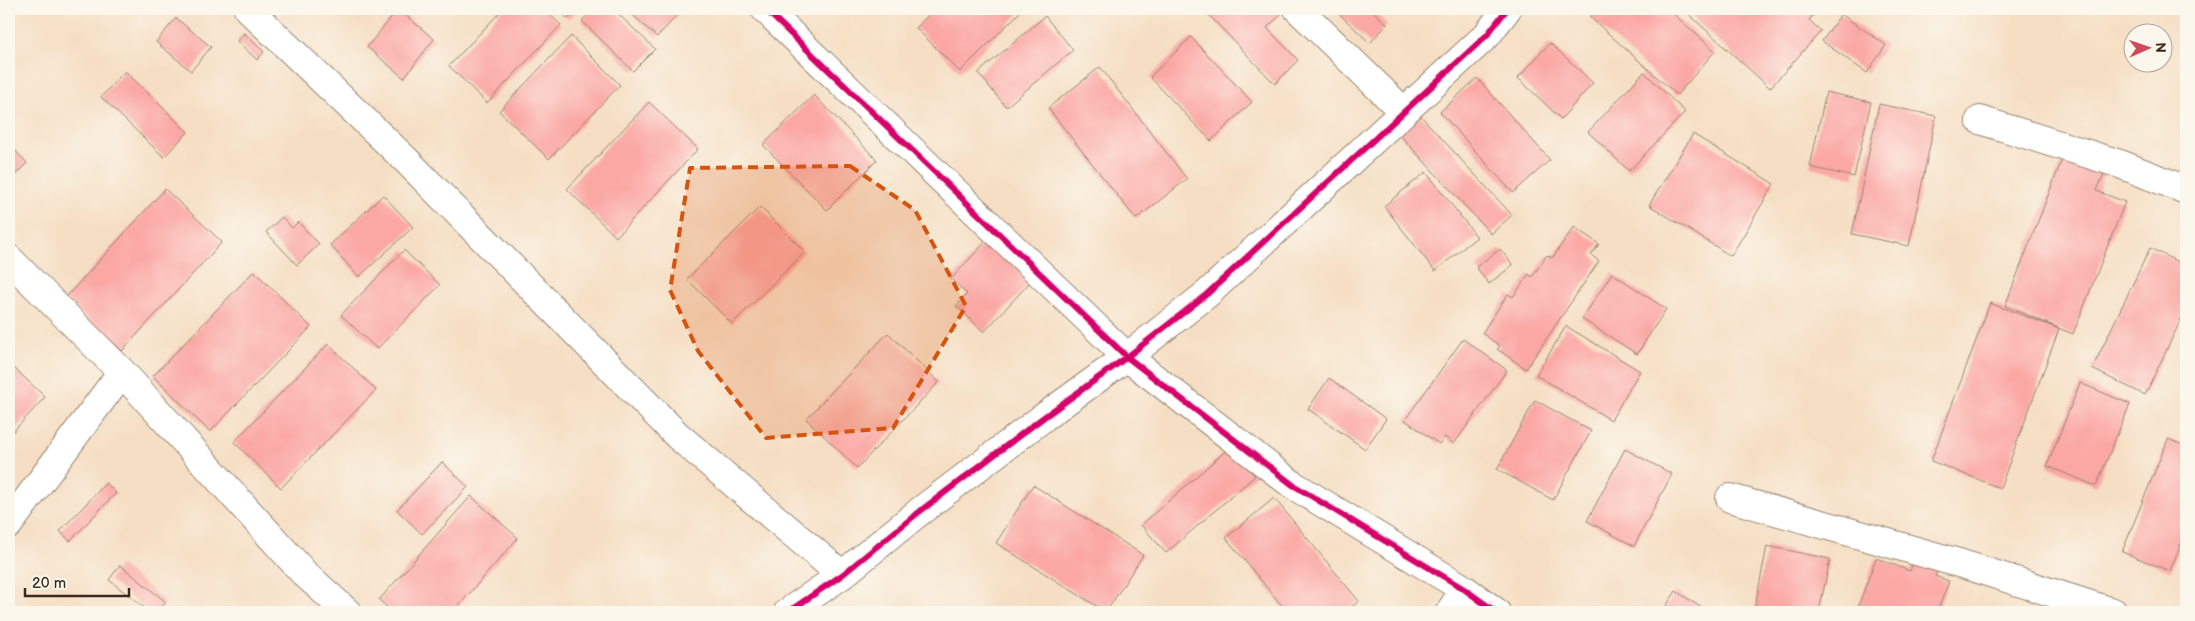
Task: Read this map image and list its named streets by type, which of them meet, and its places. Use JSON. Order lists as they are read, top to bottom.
{
  "scale_bar": "20 m",
  "north": "right"
}
